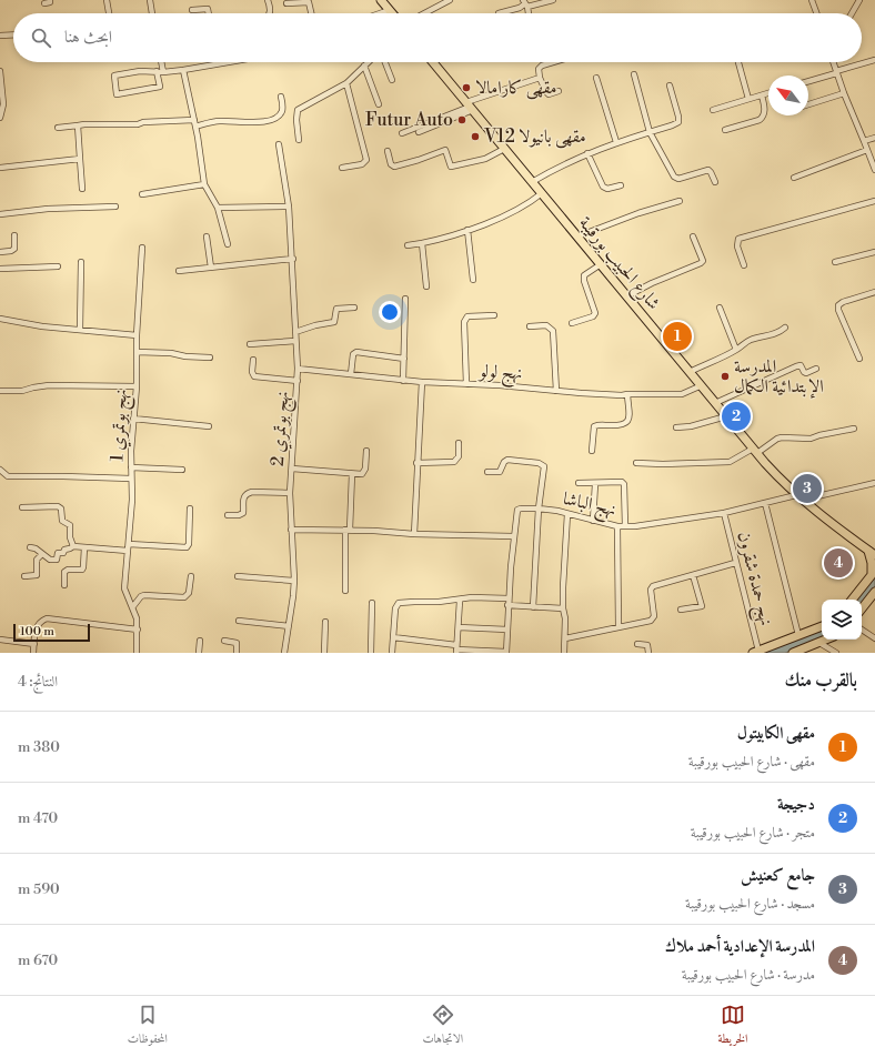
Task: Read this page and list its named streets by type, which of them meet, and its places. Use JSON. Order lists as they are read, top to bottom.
{
  "streets": {
    "main road": ["شارع الحبيب بورقيبة"],
    "street": [
      "نهج لولو",
      "نهج بوتمري 1",
      "نهج بوتمري 2",
      "نهج الباشا",
      "نهج حمدة شقرون"
    ]
  },
  "crossings": [
    ["شارع الحبيب بورقيبة", "نهج لولو"],
    ["شارع الحبيب بورقيبة", "نهج الباشا"],
    ["نهج لولو", "نهج بوتمري 2"],
    ["نهج الباشا", "نهج حمدة شقرون"]
  ],
  "places": [
    "مقهى كارامالا",
    "Futur Auto",
    "V12 مقهى بانيولا",
    "المدرسة الإبتدائية الكمال"
  ],
  "scale_bar": "100 m",
  "north": "top left",
  "page": {
    "search": "ابحث هنا",
    "pins": [
      "1",
      "2",
      "3",
      "4"
    ],
    "scale": "100 m",
    "heading": ["بالقرب منك", "النتائج: 4"],
    "list": [
      {
        "mark": "1",
        "name": "مقهى الكابيتول",
        "note": "مقهى · شارع الحبيب بورقيبة",
        "value": "380 m"
      },
      {
        "mark": "2",
        "name": "دجيجة",
        "note": "متجر · شارع الحبيب بورقيبة",
        "value": "470 m"
      },
      {
        "mark": "3",
        "name": "جامع كعنيش",
        "note": "مسجد · شارع الحبيب بورقيبة",
        "value": "590 m"
      },
      {
        "mark": "4",
        "name": "المدرسة الإعدادية أحمد ملاك",
        "note": "مدرسة · شارع الحبيب بورقيبة",
        "value": "670 m"
      }
    ],
    "nav": ["الخريطة", "الاتجاهات", "المحفوظات"]
  }
}
